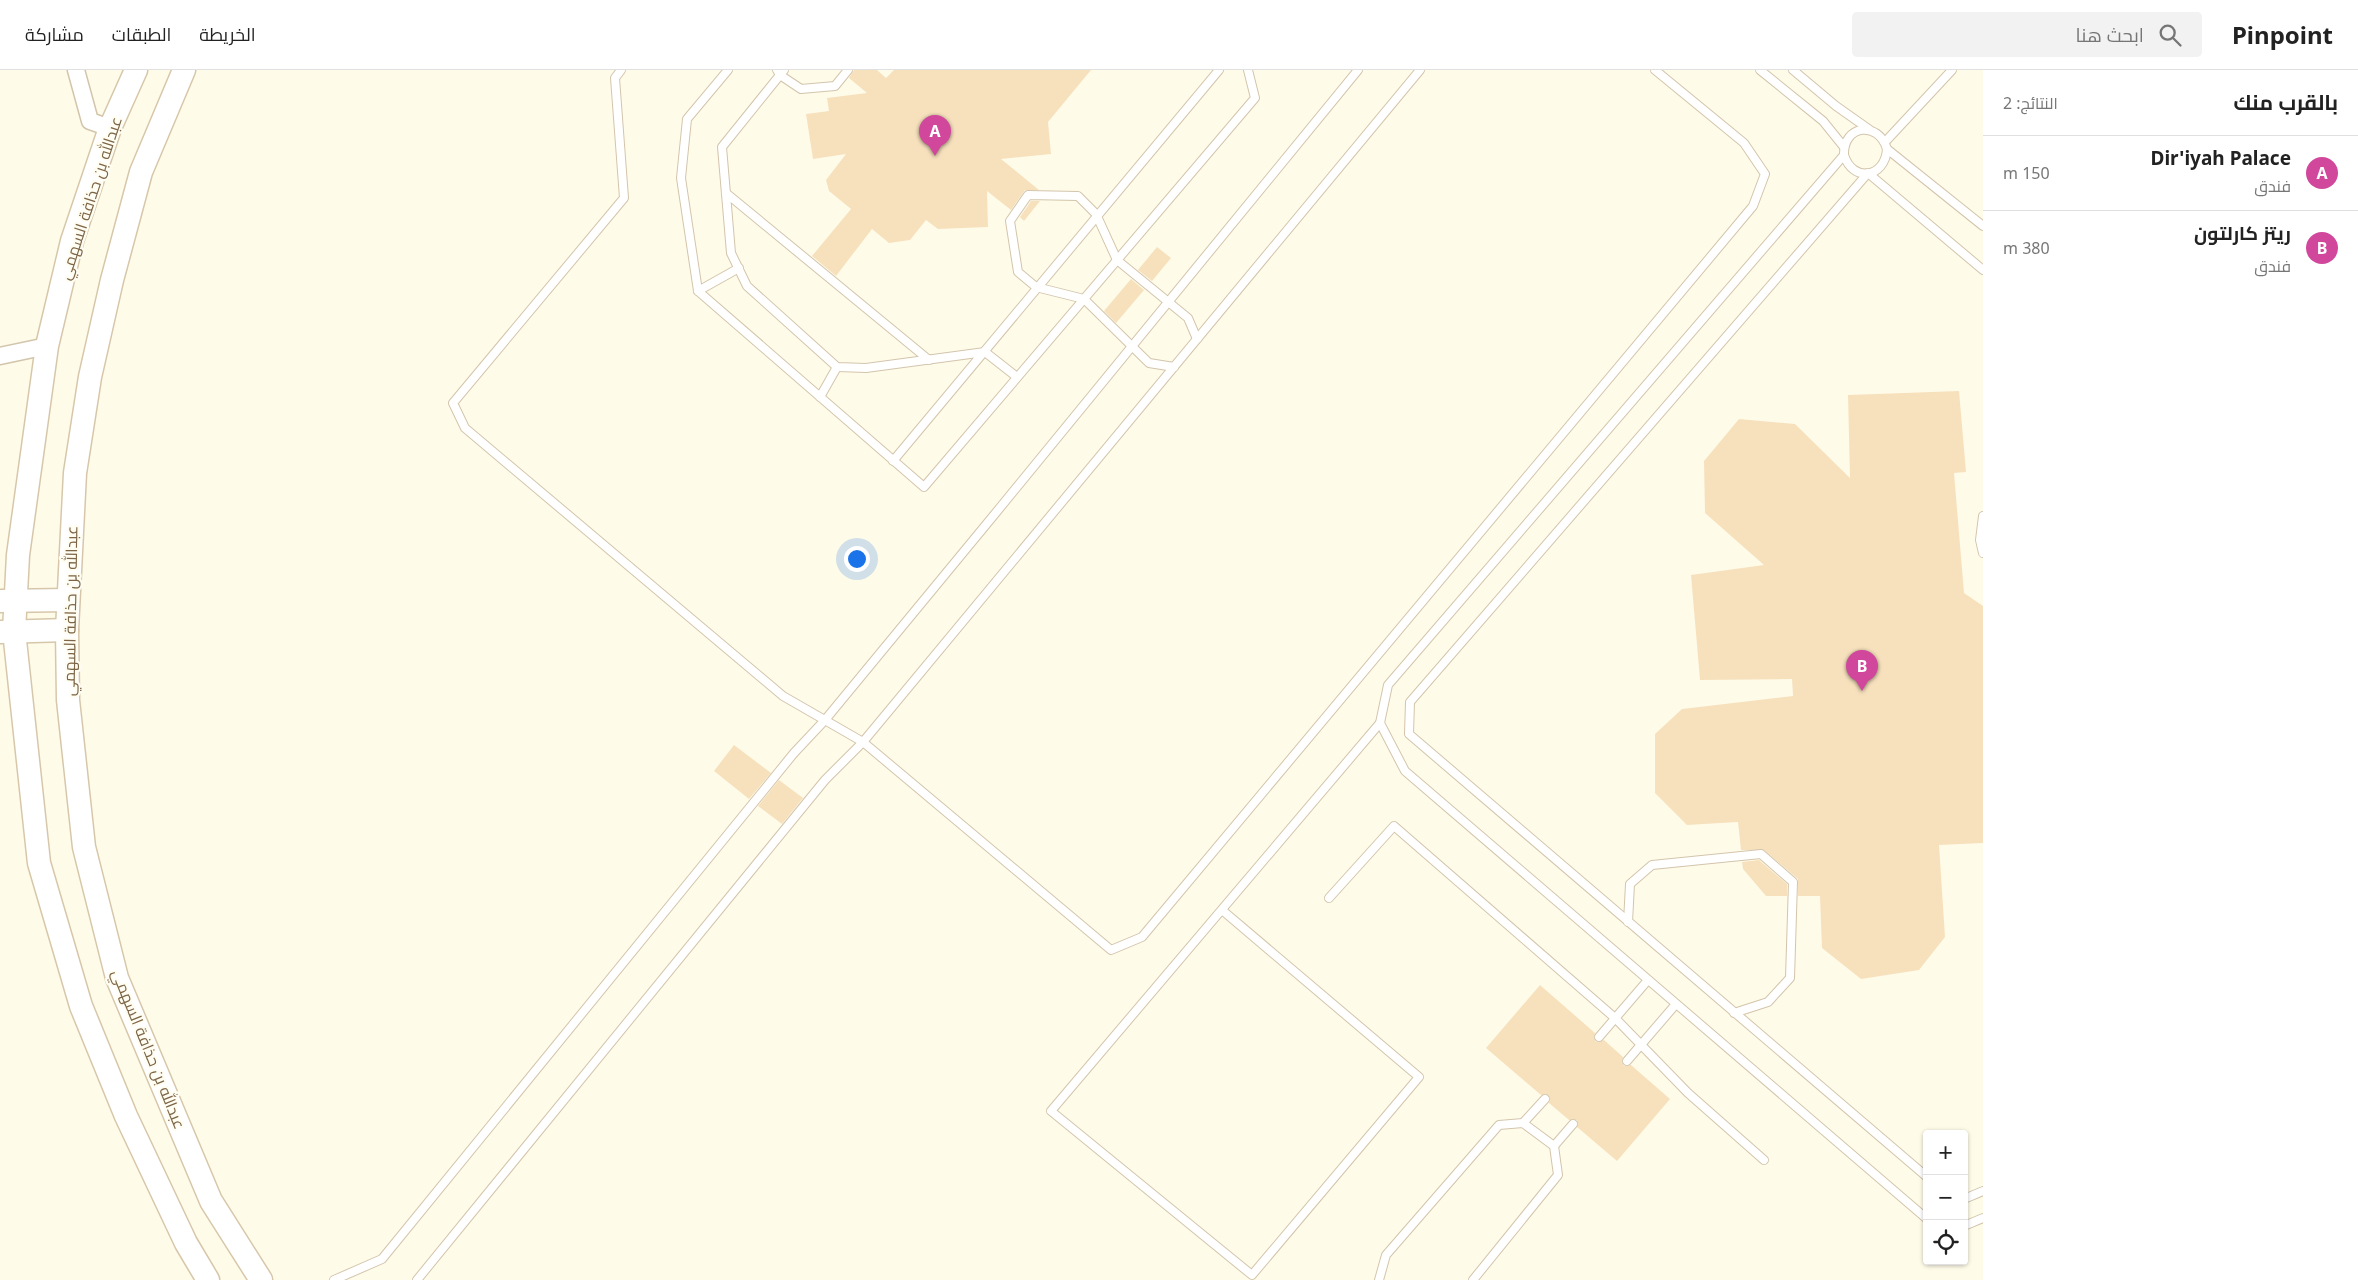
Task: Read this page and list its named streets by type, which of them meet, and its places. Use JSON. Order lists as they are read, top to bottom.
{
  "streets": {
    "street": ["عبدالله بن حذافة السهمي"]
  },
  "page": {
    "header": "Pinpoint",
    "search": "ابحث هنا",
    "nav": ["الخريطة", "الطبقات", "مشاركة"],
    "heading": ["بالقرب منك", "النتائج: 2"],
    "pins": ["A", "B"],
    "list": [
      {
        "mark": "A",
        "name": "Dir'iyah Palace",
        "note": "فندق",
        "value": "150 m"
      },
      {
        "mark": "B",
        "name": "ريتز كارلتون",
        "note": "فندق",
        "value": "380 m"
      }
    ],
    "map_buttons": ["+", "−"]
  }
}
